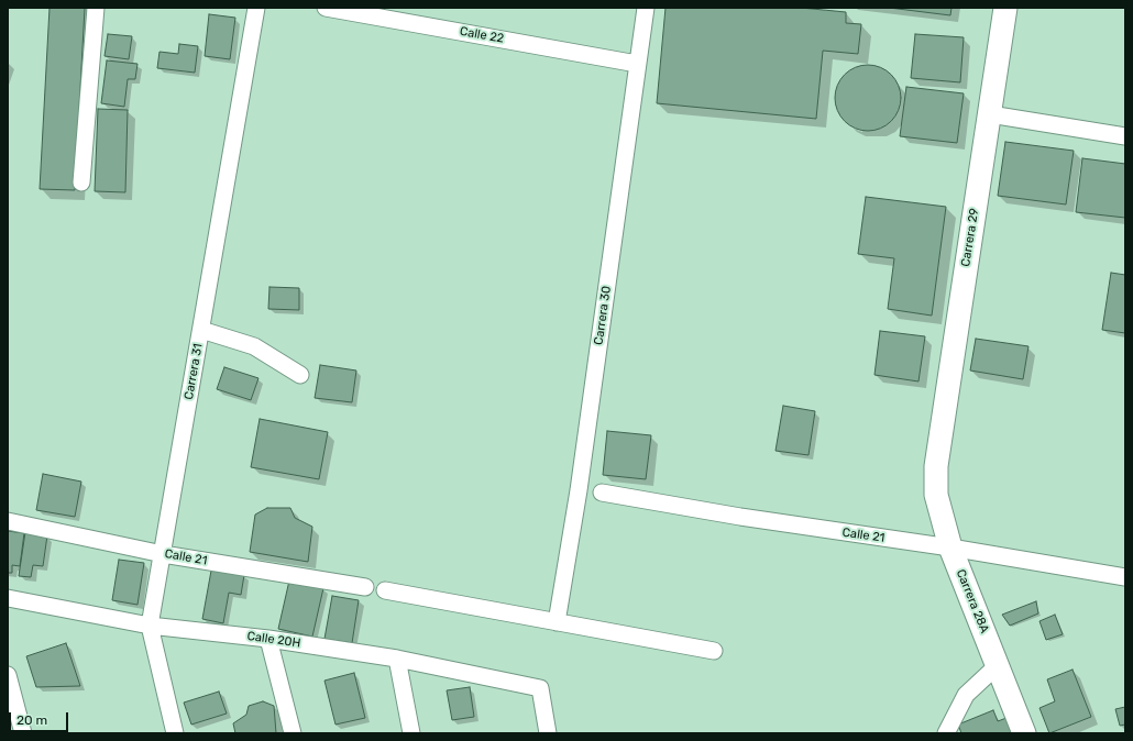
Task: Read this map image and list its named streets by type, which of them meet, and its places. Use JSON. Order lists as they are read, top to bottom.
{
  "streets": {
    "street": [
      "Calle 22",
      "Carrera 29",
      "Carrera 30",
      "Carrera 31",
      "Calle 21",
      "Carrera 28A",
      "Calle 20H"
    ]
  },
  "crossings": [
    ["Calle 22", "Carrera 30"],
    ["Carrera 29", "Carrera 28A"],
    ["Carrera 31", "Calle 21"],
    ["Carrera 31", "Calle 20H"],
    ["Calle 21", "Carrera 28A"]
  ],
  "scale_bar": "20 m"
}
